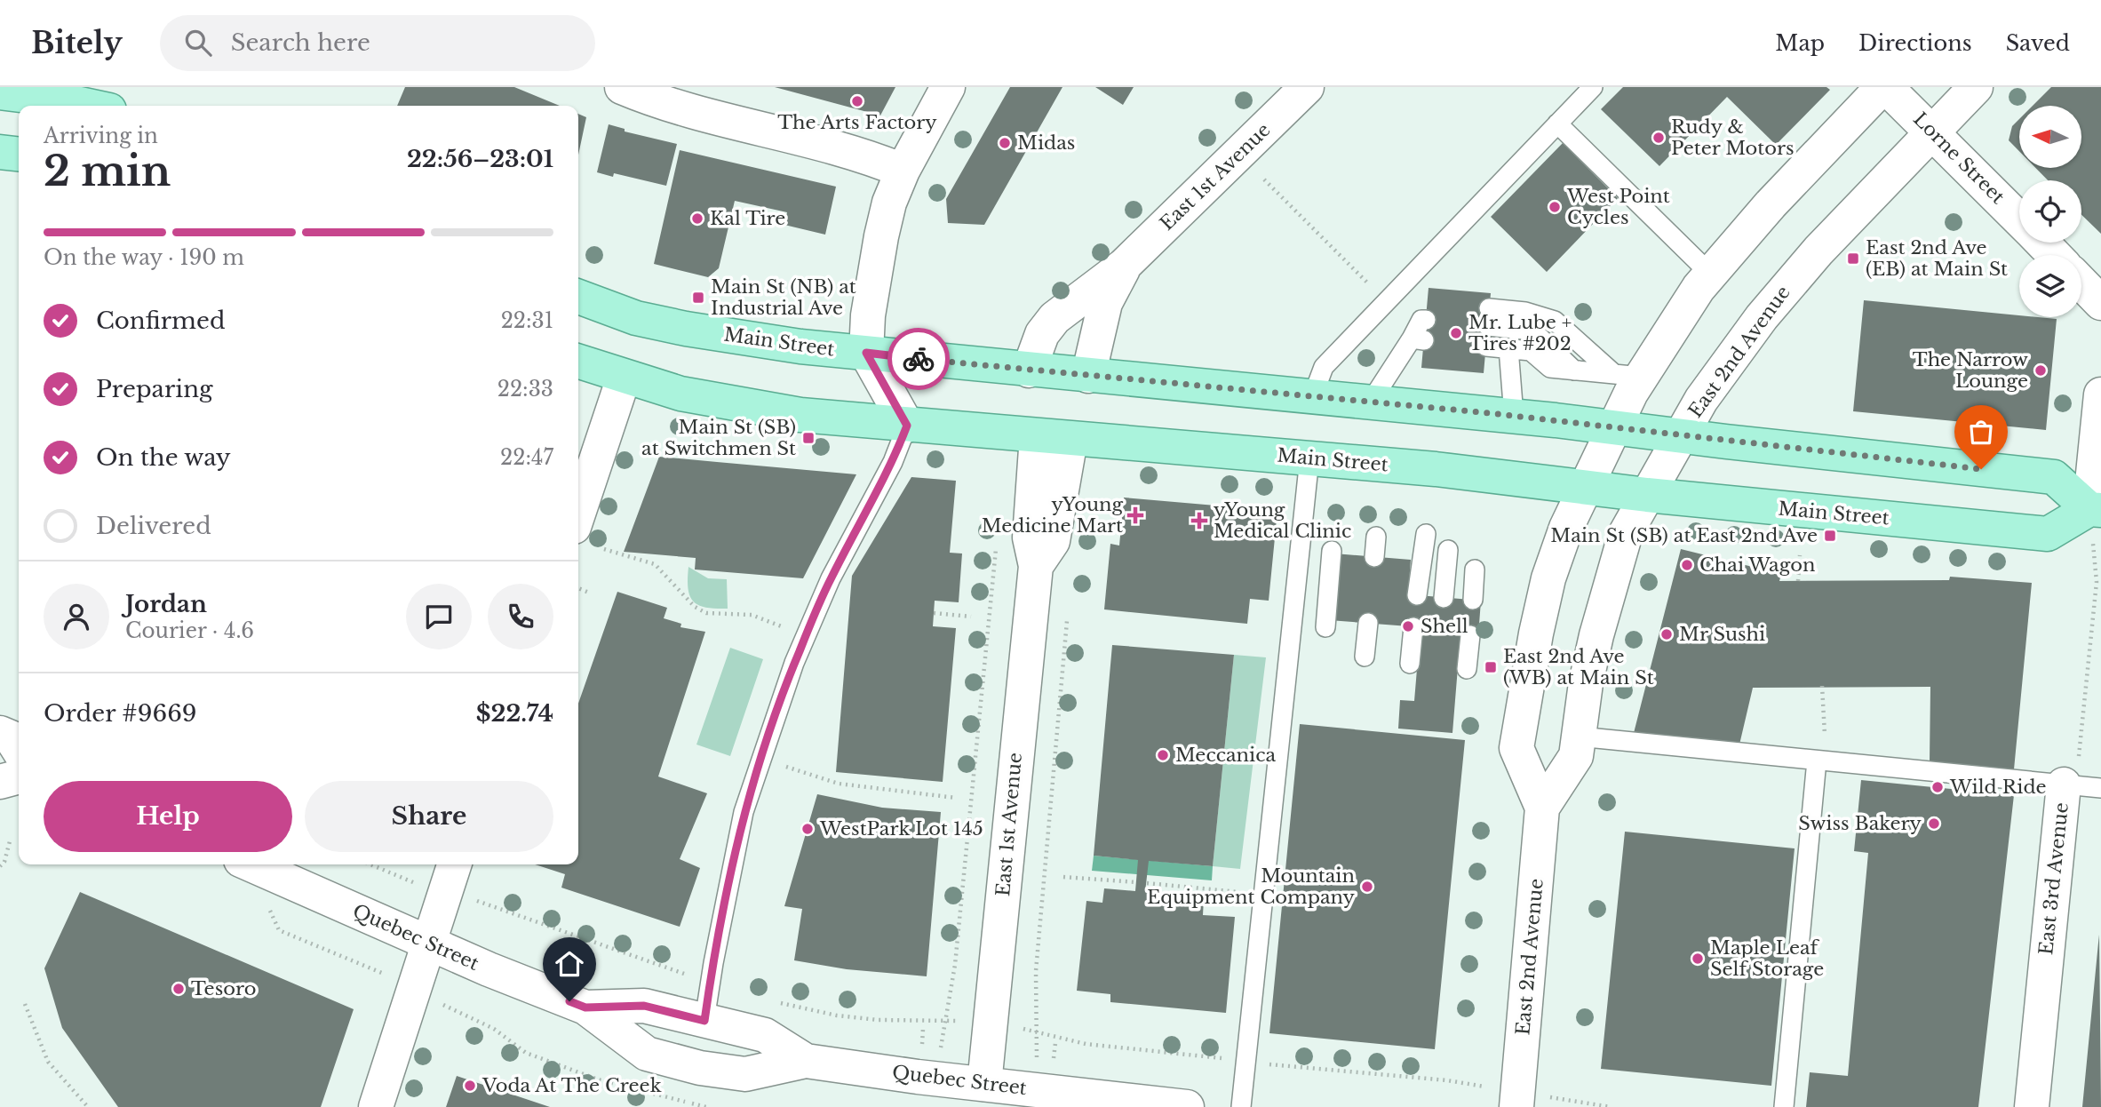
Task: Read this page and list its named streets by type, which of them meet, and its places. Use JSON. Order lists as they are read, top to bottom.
{
  "streets": {
    "main road": [
      "Lorne Street",
      "East 1st Avenue",
      "Main Street",
      "East 2nd Avenue",
      "East 3rd Avenue",
      "Quebec Street"
    ]
  },
  "crossings": [
    ["Lorne Street", "East 2nd Avenue"],
    ["East 1st Avenue", "Main Street"],
    ["East 1st Avenue", "Quebec Street"],
    ["Main Street", "East 2nd Avenue"],
    ["Main Street", "East 3rd Avenue"]
  ],
  "places": {
    "other": [
      "The Arts Factory",
      "Rudy & Peter Motors",
      "Midas",
      "West Point Cycles",
      "Kal Tire",
      "Mr. Lube + Tires #202",
      "The Narrow Lounge",
      "Chai Wagon",
      "Shell",
      "Mr Sushi",
      "Meccanica",
      "Wild Ride",
      "Swiss Bakery",
      "WestPark Lot 145",
      "Mountain Equipment Company",
      "Maple Leaf Self Storage",
      "Tesoro",
      "Voda At The Creek"
    ],
    "transit": [
      "East 2nd Ave (EB) at Main St",
      "Main St (NB) at Industrial Ave",
      "Main St (SB) at Switchmen St",
      "Main St (SB) at East 2nd Ave",
      "East 2nd Ave (WB) at Main St"
    ],
    "health": ["yYoung Medicine Mart", "yYoung Medical Clinic"]
  },
  "north": "left",
  "page": {
    "header": "Bitely",
    "search": "Search here",
    "nav": ["Map", "Directions", "Saved"],
    "heading": ["2 min", "Arriving in", "22:56–23:01"],
    "panel": [
      "Jordan",
      "Courier · 4.6",
      "Order #9669",
      "$22.74"
    ],
    "bar": "On the way · 190 m",
    "list": [
      ["Confirmed", "22:31"],
      ["Preparing", "22:33"],
      ["On the way", "22:47"],
      "Delivered"
    ],
    "buttons": ["Help", "Share"]
  }
}
